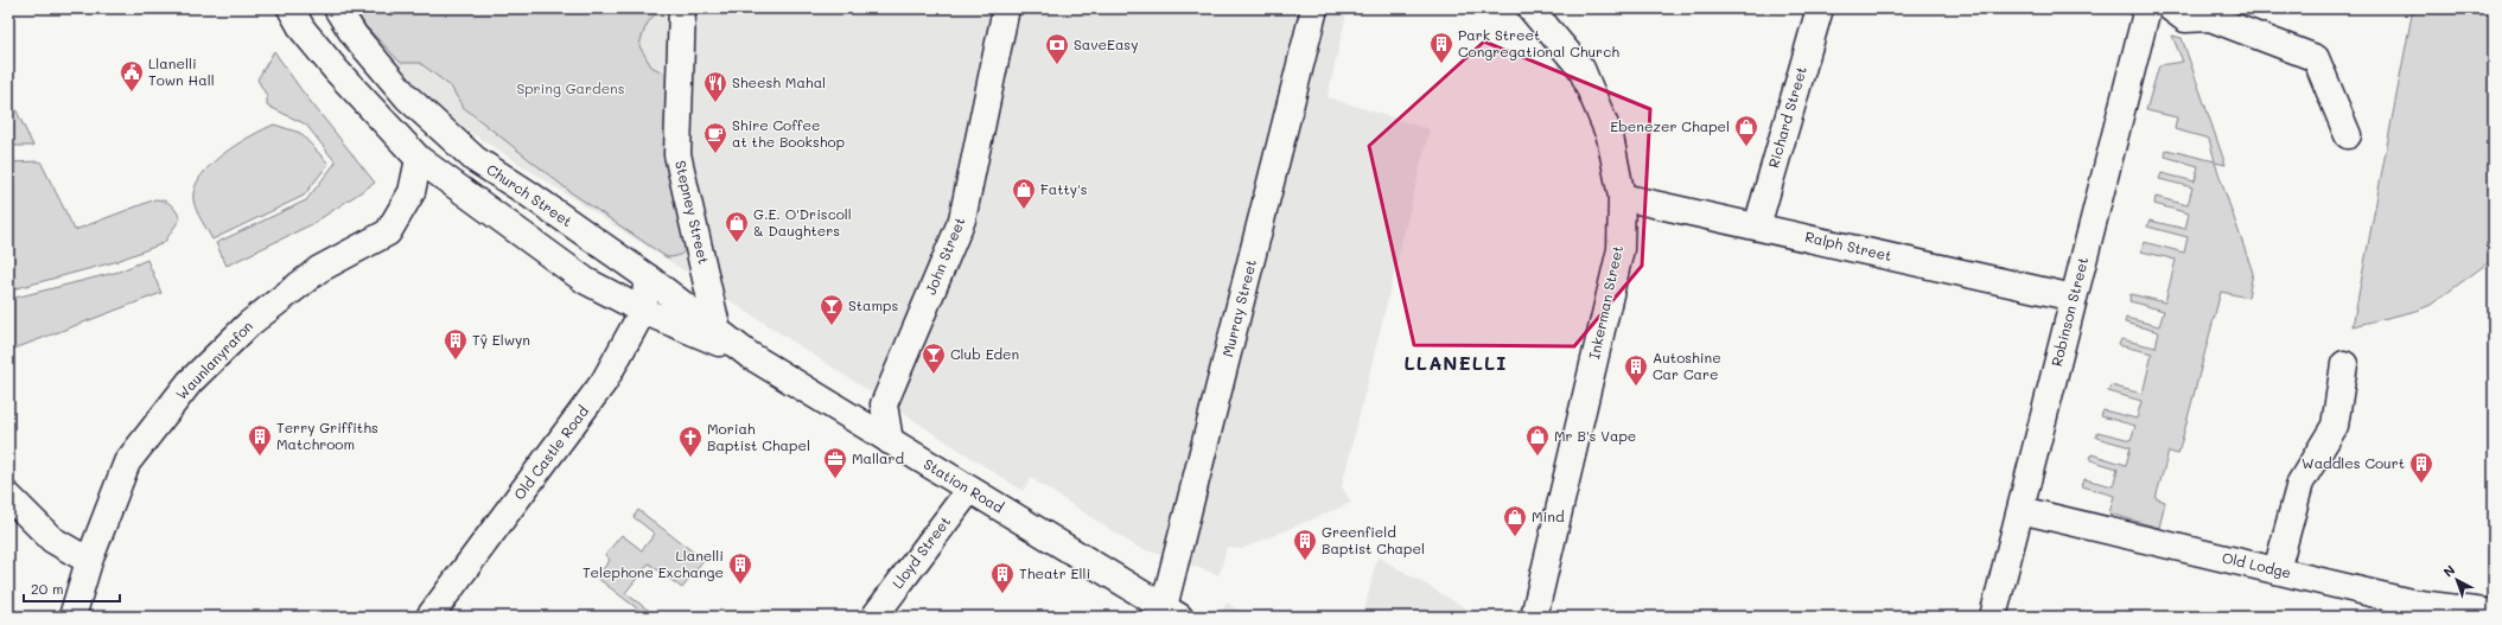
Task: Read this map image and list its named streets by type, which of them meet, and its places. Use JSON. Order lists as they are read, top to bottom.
{
  "streets": {
    "street": [
      "Richard Street",
      "Church Street",
      "Stepney Street",
      "Ralph Street",
      "John Street",
      "Inkerman Street",
      "Murray Street",
      "Robinson Street",
      "Waunlanyrafon",
      "Old Castle Road",
      "Station Road",
      "Lloyd Street",
      "Old Lodge"
    ]
  },
  "crossings": [
    ["Richard Street", "Ralph Street"],
    ["Church Street", "Stepney Street"],
    ["Church Street", "Old Castle Road"],
    ["Church Street", "Station Road"],
    ["Ralph Street", "Inkerman Street"],
    ["Ralph Street", "Robinson Street"],
    ["John Street", "Station Road"],
    ["Murray Street", "Station Road"],
    ["Robinson Street", "Old Lodge"],
    ["Station Road", "Lloyd Street"]
  ],
  "districts": ["LLANELLI"],
  "parks": ["Spring Gardens"],
  "places": {
    "building": [
      "Park Street Congregational Church",
      "Tŷ Elwyn",
      "Autoshine Car Care",
      "Terry Griffiths Matchroom",
      "Waddles Court",
      "Greenfield Baptist Chapel",
      "Llanelli Telephone Exchange",
      "Theatr Elli"
    ],
    "bank": ["SaveEasy"],
    "public building": ["Llanelli Town Hall"],
    "restaurant": ["Sheesh Mahal"],
    "shop": [
      "Ebenezer Chapel",
      "Fatty's",
      "G.E. O'Driscoll & Daughters",
      "Mr B's Vape",
      "Mind"
    ],
    "cafe": ["Shire Coffee at the Bookshop"],
    "bar": ["Stamps", "Club Eden"],
    "church": ["Moriah Baptist Chapel"],
    "office": ["Mallard"]
  },
  "scale_bar": "20 m",
  "north": "top left"
}
